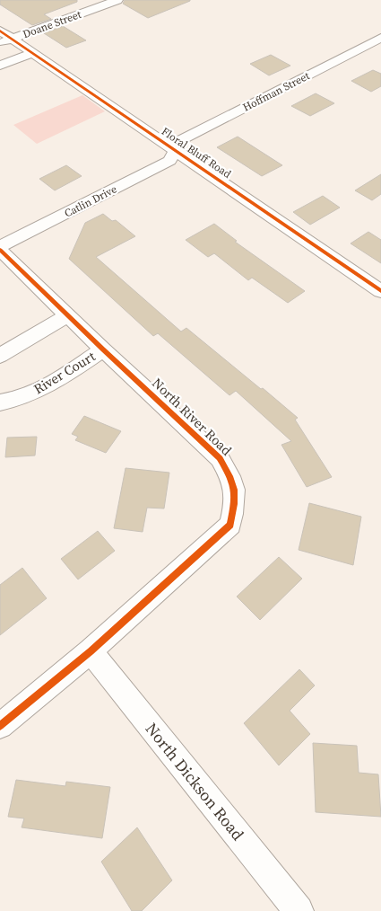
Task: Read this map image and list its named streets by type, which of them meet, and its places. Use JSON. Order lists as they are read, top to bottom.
{
  "streets": {
    "street": [
      "Doane Street",
      "Hoffman Street",
      "Floral Bluff Road",
      "Catlin Drive",
      "River Court",
      "North River Road",
      "North Dickson Road"
    ]
  },
  "crossings": [
    ["Doane Street", "Floral Bluff Road"],
    ["Hoffman Street", "Floral Bluff Road"],
    ["Hoffman Street", "Catlin Drive"],
    ["Floral Bluff Road", "Catlin Drive"],
    ["River Court", "North River Road"],
    ["North River Road", "North Dickson Road"]
  ]
}
